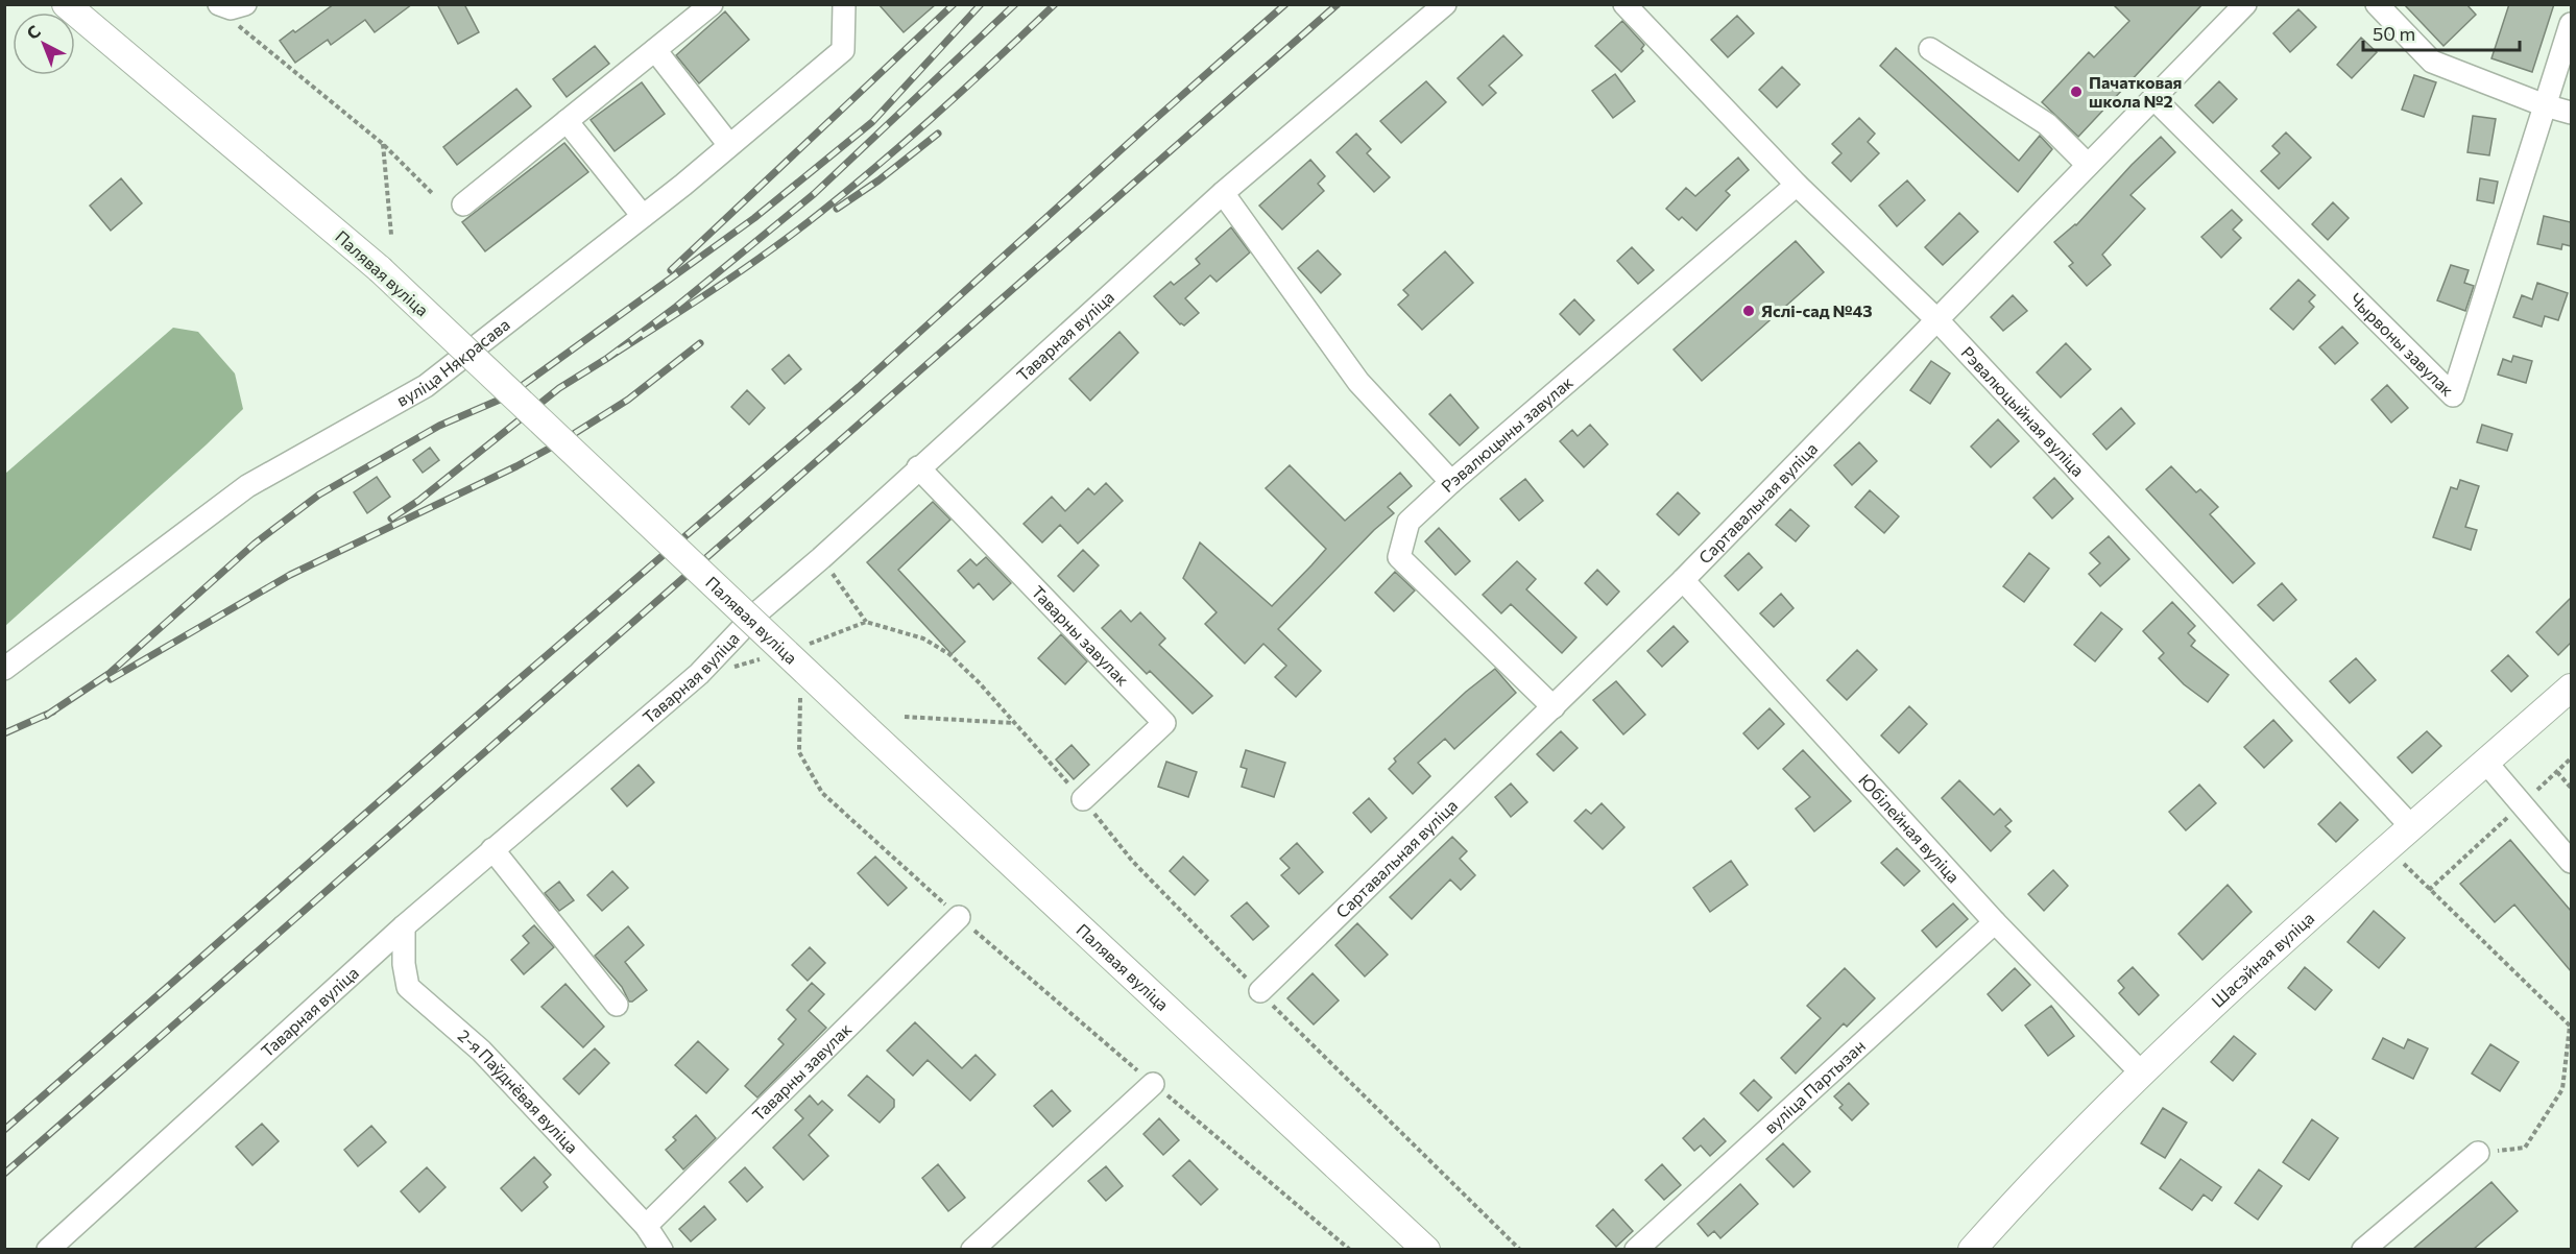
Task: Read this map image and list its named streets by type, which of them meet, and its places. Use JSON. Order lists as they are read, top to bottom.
{
  "streets": {
    "main road": ["Палявая вуліца", "Шасэйная вуліца"],
    "street": [
      "Таварная вуліца",
      "Чырвоны завулак",
      "вуліца Някрасава",
      "Рэвалюцыйная вуліца",
      "Рэвалюцыны завулак",
      "Сартавальная вуліца",
      "Таварны завулак",
      "Юбілейная вуліца",
      "вуліца Партызан",
      "2-я Паўднёвая вуліца"
    ]
  },
  "crossings": [
    ["Таварная вуліца", "Таварны завулак"],
    ["Таварная вуліца", "2-я Паўднёвая вуліца"],
    ["Чырвоны завулак", "Сартавальная вуліца"],
    ["Рэвалюцыйная вуліца", "Рэвалюцыны завулак"],
    ["Рэвалюцыйная вуліца", "Сартавальная вуліца"],
    ["Рэвалюцыйная вуліца", "Шасэйная вуліца"],
    ["Рэвалюцыны завулак", "Сартавальная вуліца"],
    ["Сартавальная вуліца", "Юбілейная вуліца"],
    ["Таварны завулак", "2-я Паўднёвая вуліца"],
    ["Юбілейная вуліца", "Шасэйная вуліца"],
    ["Юбілейная вуліца", "вуліца Партызан"]
  ],
  "places": ["Пачатковая школа №2", "Яслі-сад №43"],
  "scale_bar": "50 m",
  "north": "top left"
}
